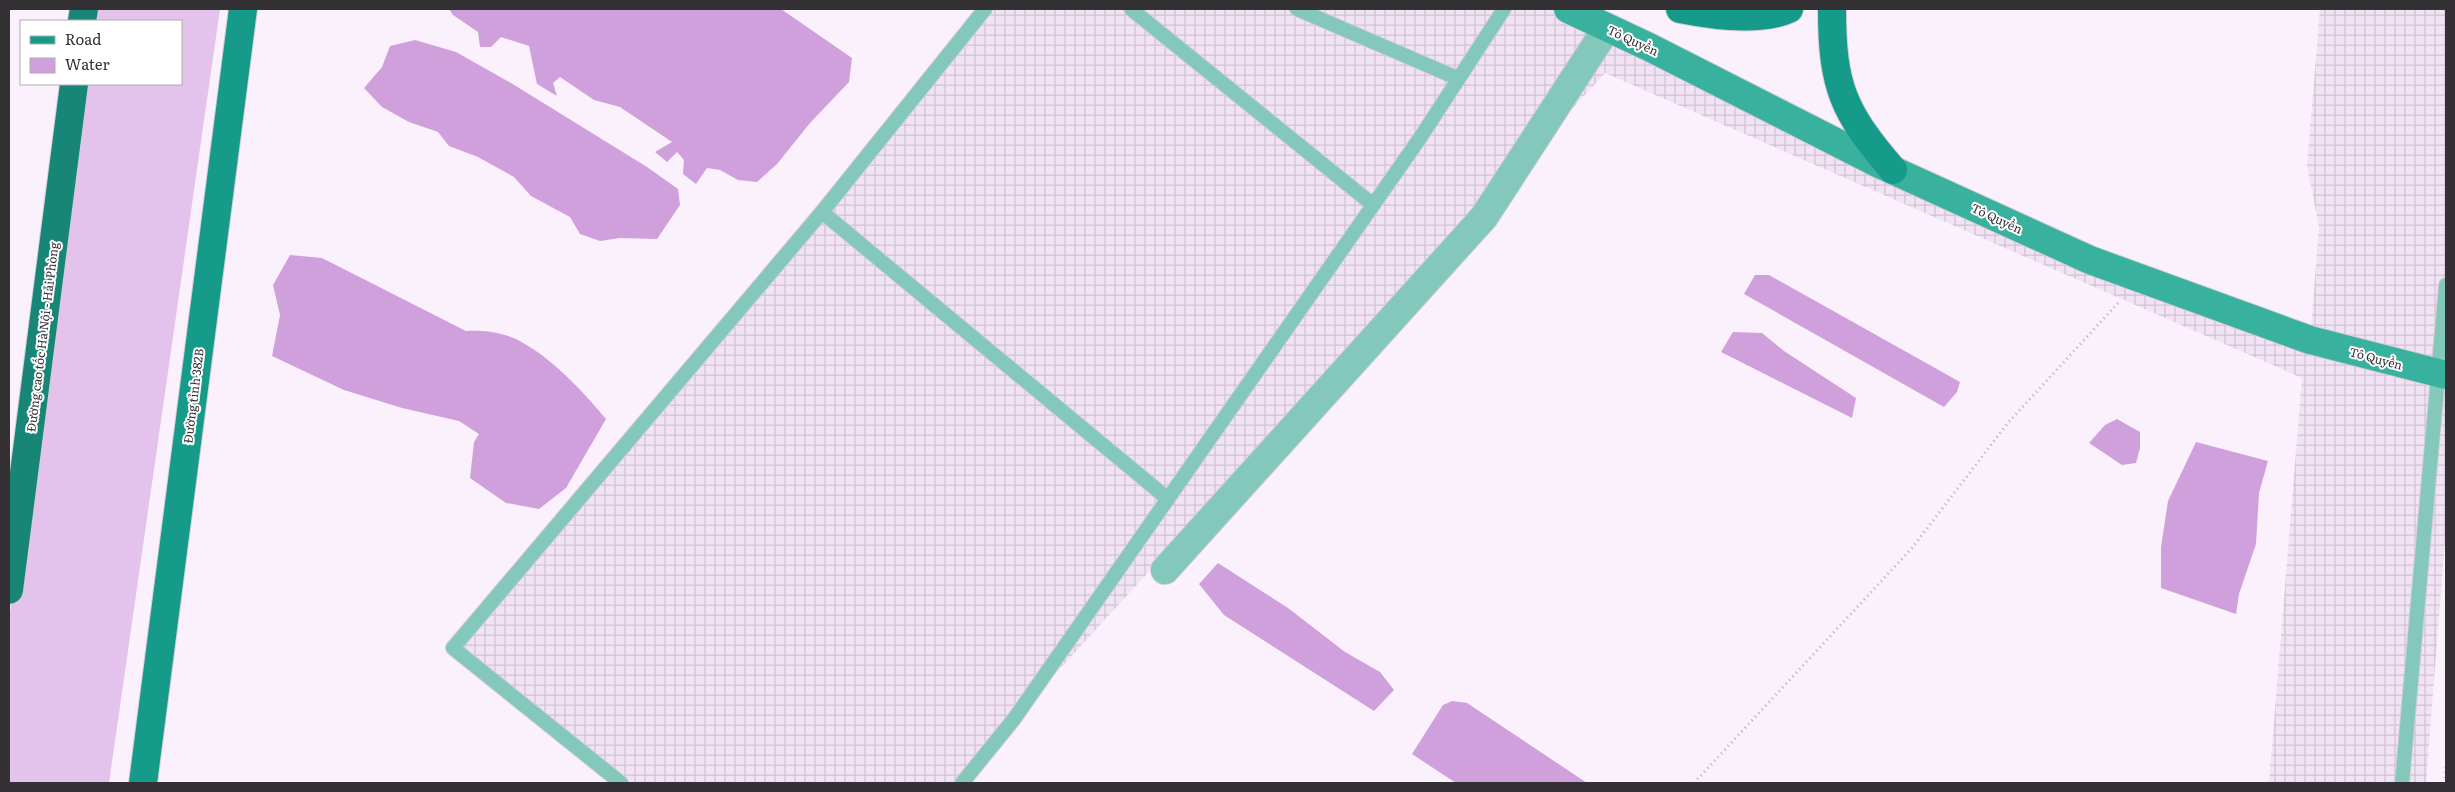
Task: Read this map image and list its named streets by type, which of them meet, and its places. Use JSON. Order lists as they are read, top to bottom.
{
  "streets": {
    "highway": ["Đường cao tốc Hà Nội - Hải Phòng"],
    "main road": ["Tô Quyền", "Đường tỉnh 382B"]
  },
  "legend": ["Road", "Water"]
}
